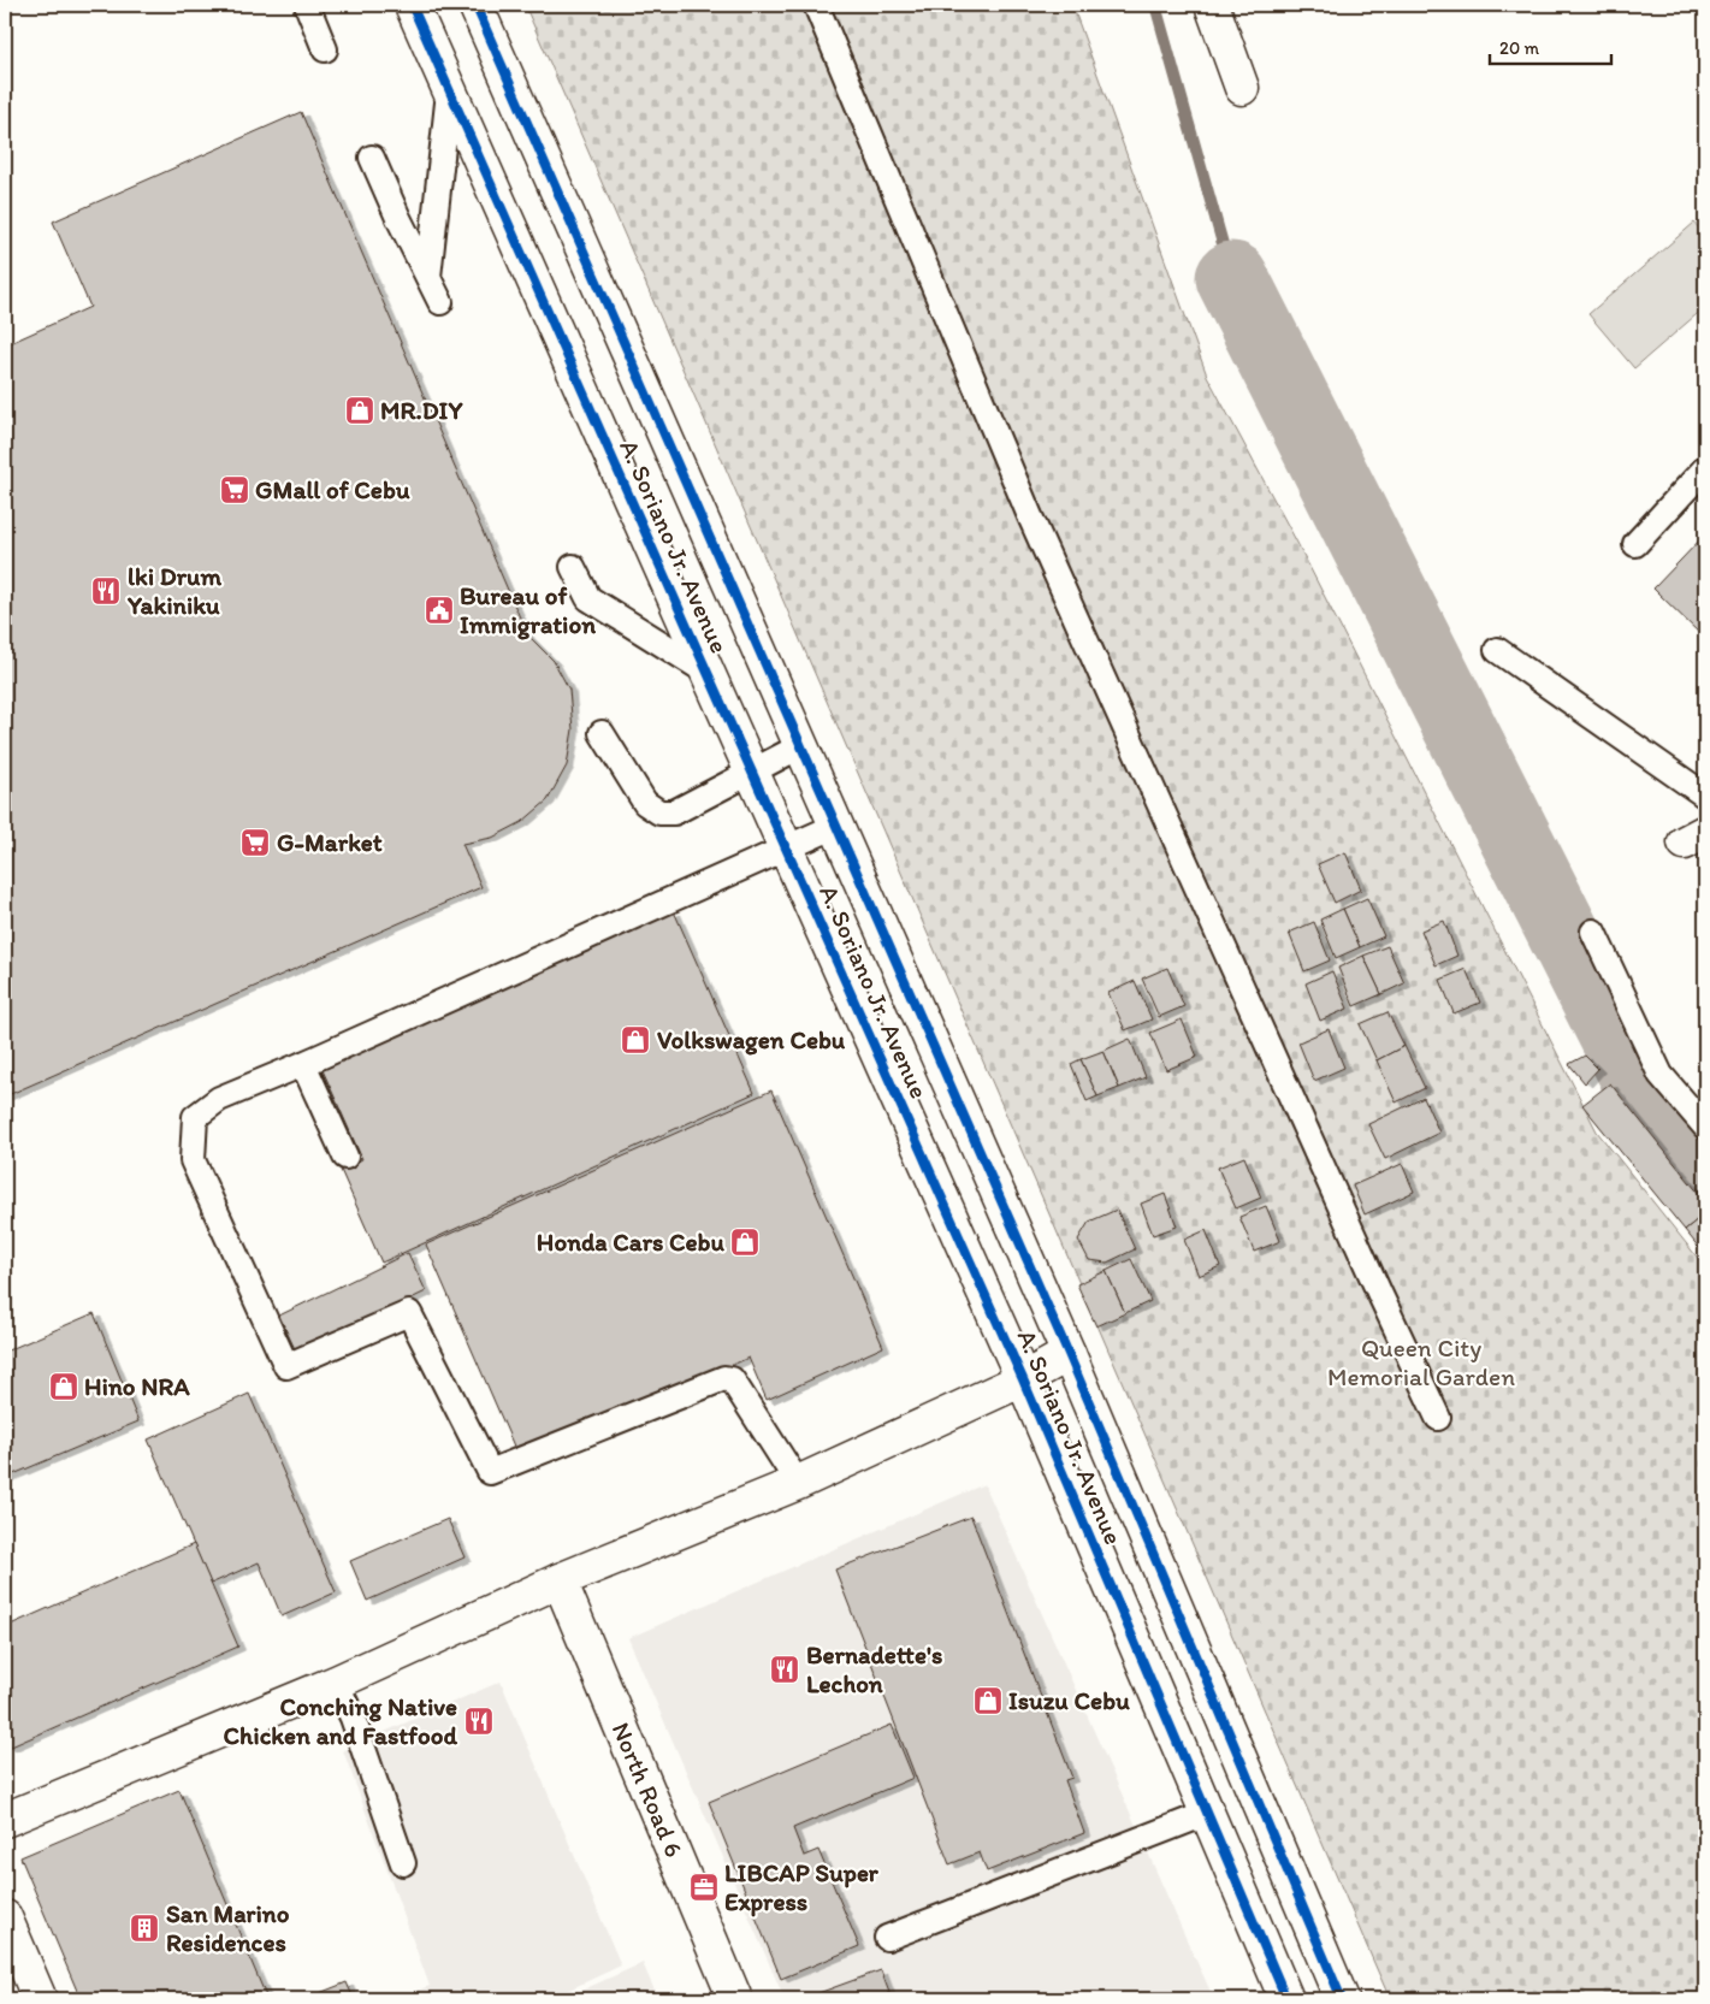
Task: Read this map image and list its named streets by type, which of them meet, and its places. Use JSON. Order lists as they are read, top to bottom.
{
  "streets": {
    "street": ["A. Soriano Jr. Avenue", "North Road 6"]
  },
  "parks": ["Queen City Memorial Garden"],
  "places": {
    "shop": [
      "MR.DIY",
      "Volkswagen Cebu",
      "Honda Cars Cebu",
      "Hino NRA",
      "Isuzu Cebu"
    ],
    "supermarket": ["GMall of Cebu", "G-Market"],
    "restaurant": ["lki Drum Yakiniku", "Bernadette's Lechon", "Conching Native Chicken and Fastfood"],
    "public building": ["Bureau of Immigration"],
    "office": ["LIBCAP Super Express"],
    "building": ["San Marino Residences"]
  },
  "scale_bar": "20 m"
}
